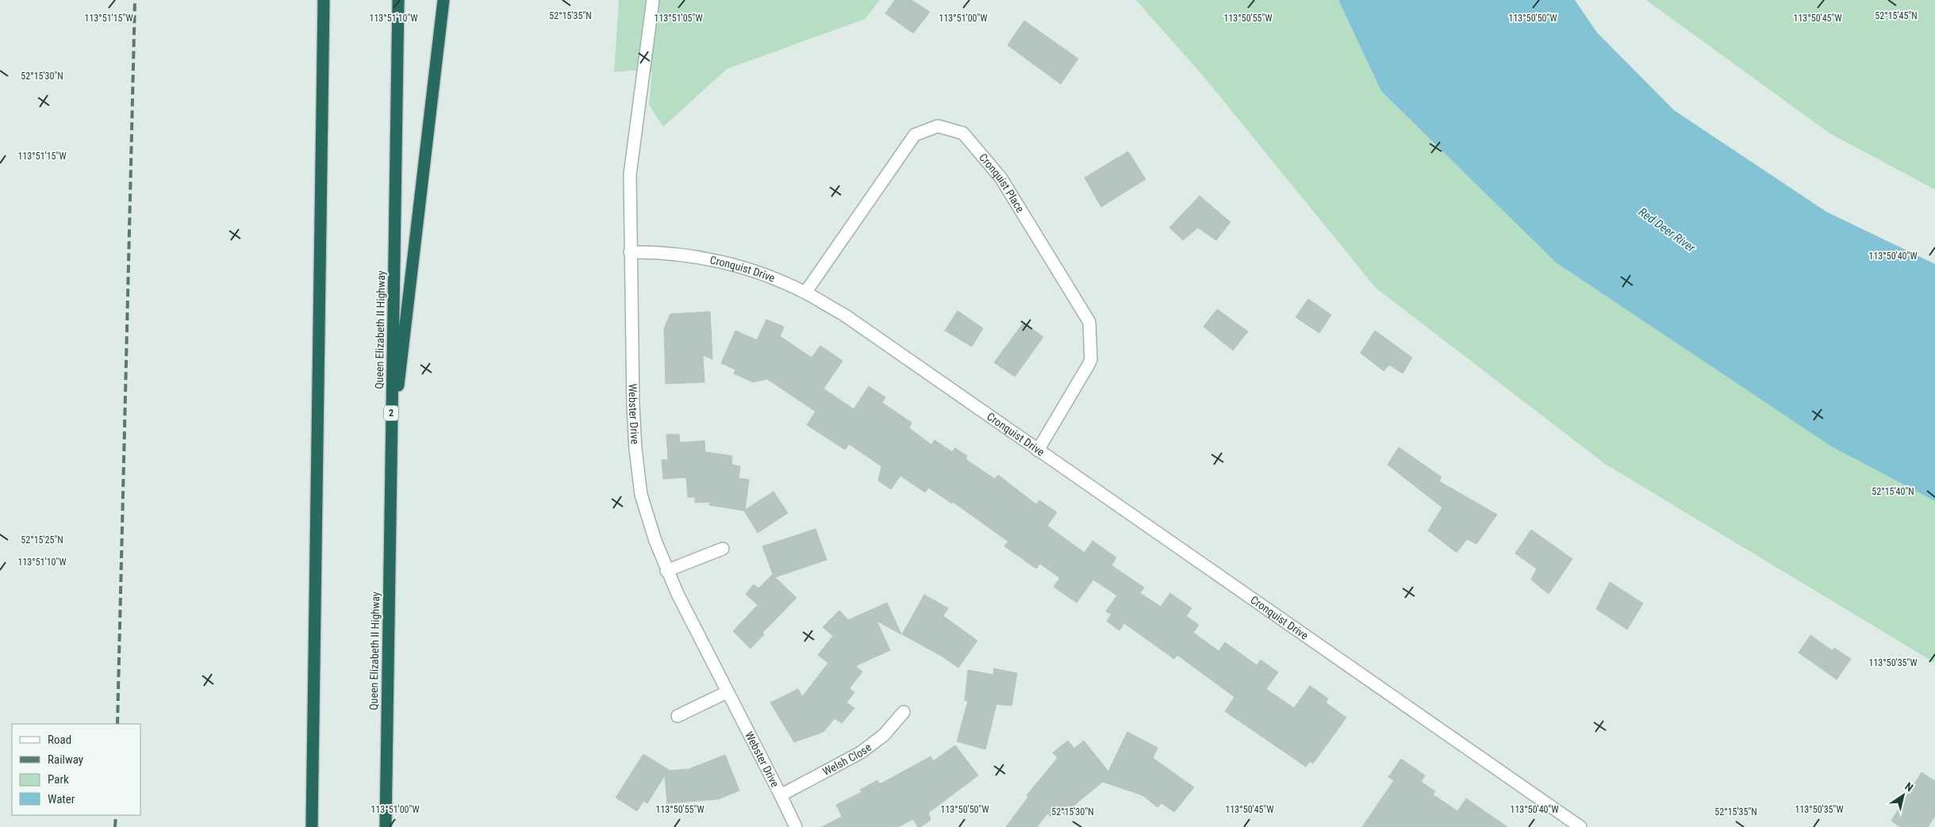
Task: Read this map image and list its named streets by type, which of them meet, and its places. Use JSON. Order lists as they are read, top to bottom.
{
  "streets": {
    "highway": ["Queen Elizabeth II Highway", "2"],
    "street": [
      "Cronquist Place",
      "Cronquist Drive",
      "Webster Drive",
      "Welsh Close"
    ]
  },
  "crossings": [
    ["Cronquist Place", "Cronquist Drive"],
    ["Cronquist Drive", "Webster Drive"],
    ["Webster Drive", "Welsh Close"]
  ],
  "water": ["Red Deer River"],
  "legend": [
    "Road",
    "Railway",
    "Park",
    "Water"
  ],
  "north": "top right",
  "coordinates": [
    "52°15'35\"N",
    "52°15'45\"N",
    "113°51'15\"W",
    "113°51'10\"W",
    "113°51'05\"W",
    "113°51'00\"W",
    "113°50'55\"W",
    "113°50'50\"W",
    "113°50'45\"W",
    "52°15'30\"N",
    "113°50'40\"W",
    "52°15'40\"N",
    "52°15'25\"N",
    "113°50'35\"W"
  ]
}
